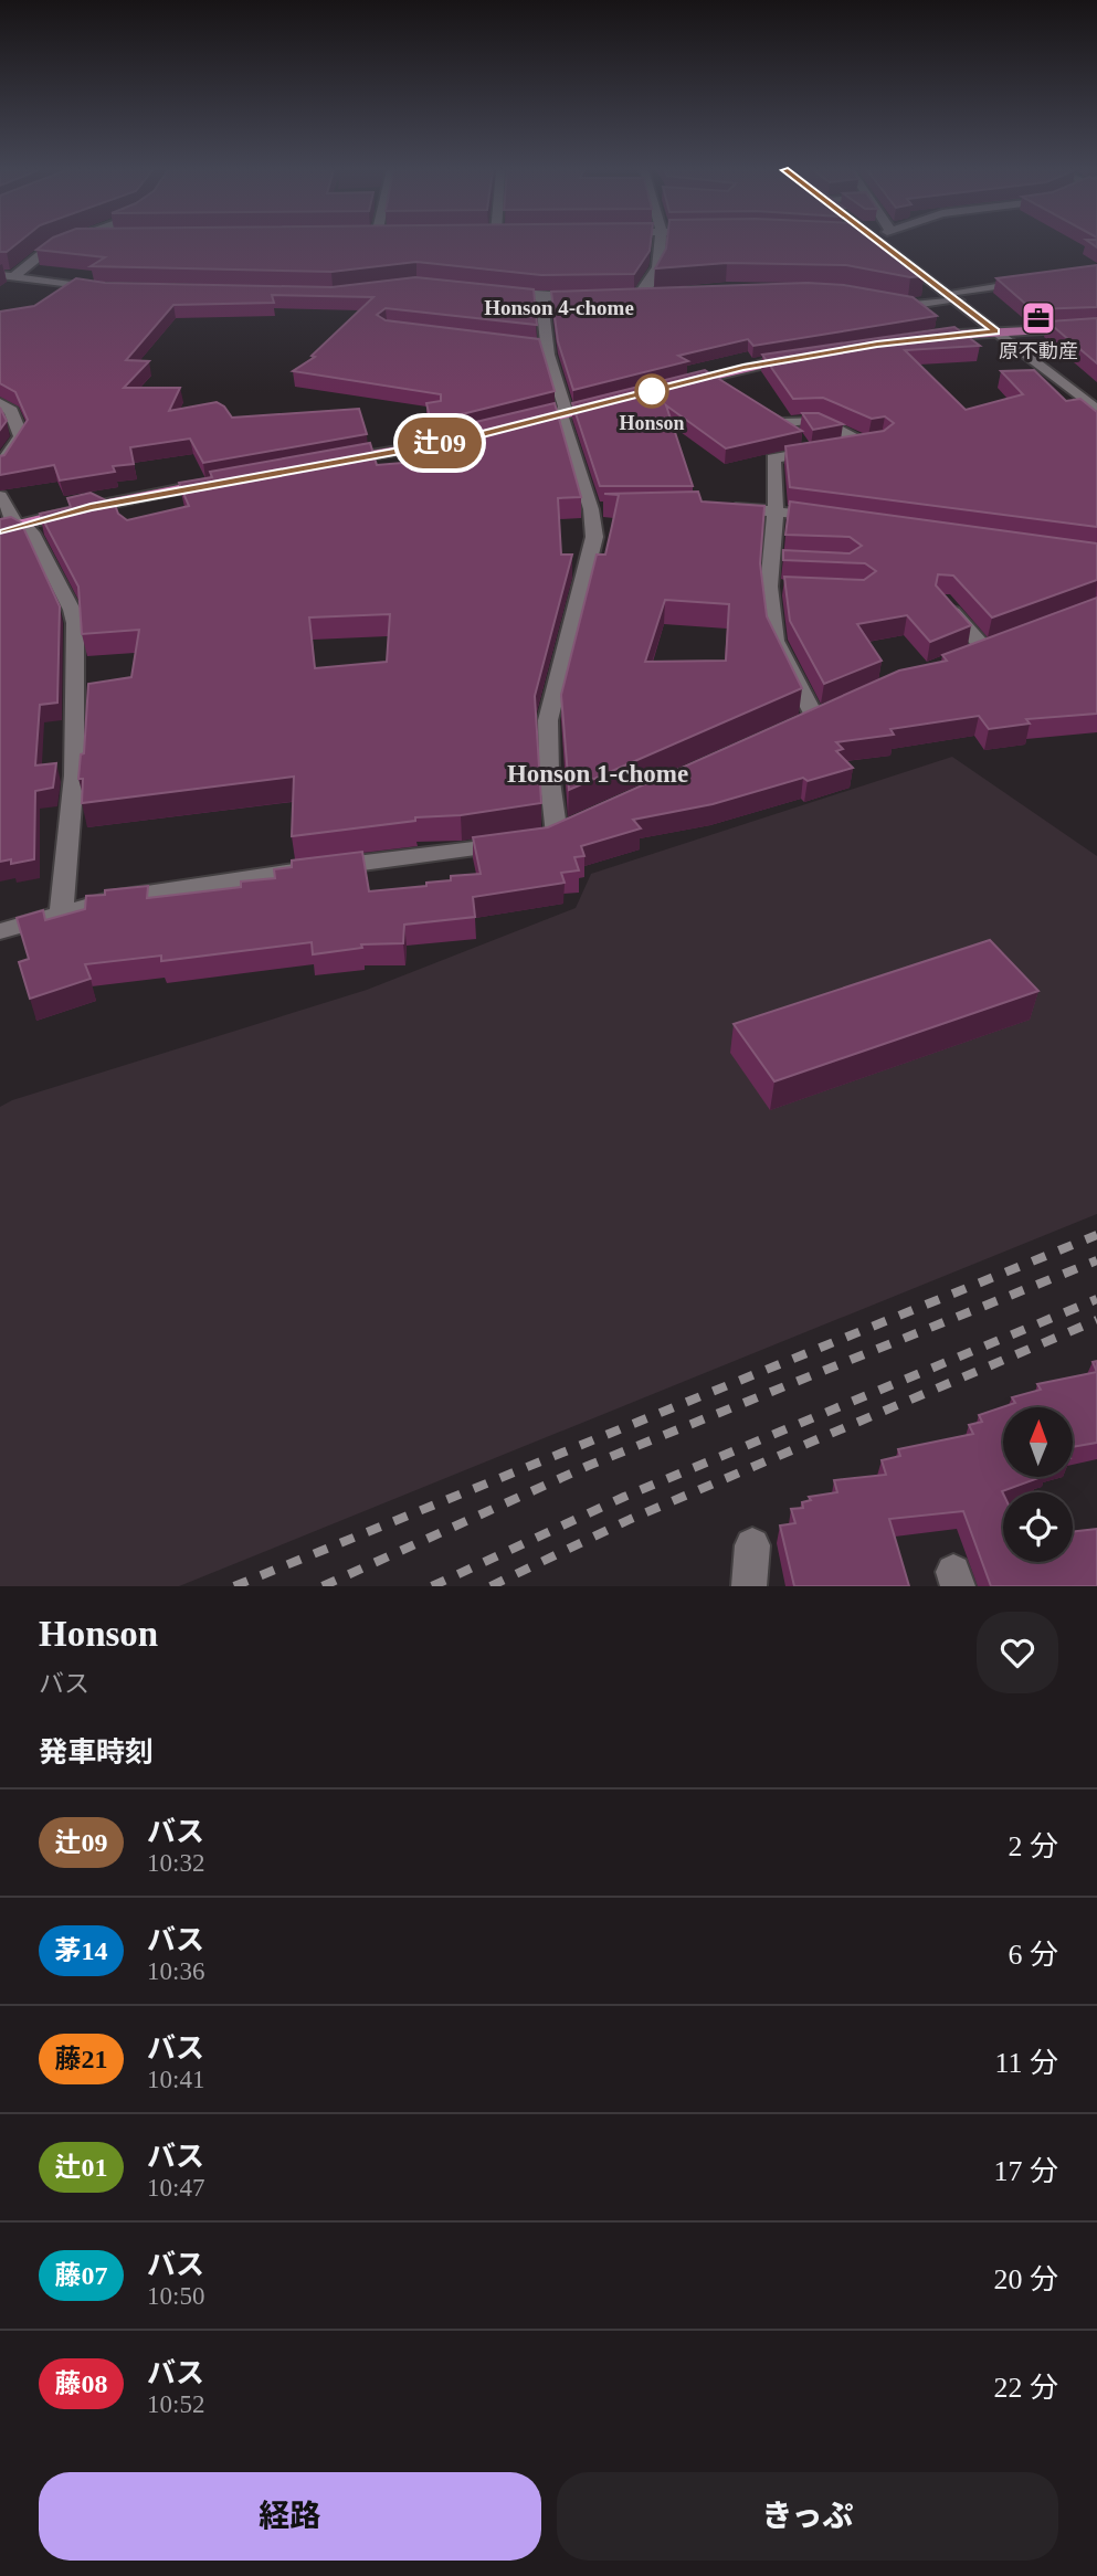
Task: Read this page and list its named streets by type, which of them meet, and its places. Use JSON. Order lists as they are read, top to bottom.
{
  "districts": ["Honson 4-chome", "Honson 1-chome"],
  "places": {
    "office": ["原不動産"],
    "other": ["Honson"]
  },
  "lines": ["bus line 辻09"],
  "north": "top",
  "page": {
    "on_map": "辻09",
    "heading": [
      ["Honson", "バス"],
      "発車時刻"
    ],
    "list": [
      {
        "mark": "辻09",
        "name": "バス",
        "note": "10:32",
        "value": "2 分"
      },
      {
        "mark": "茅14",
        "name": "バス",
        "note": "10:36",
        "value": "6 分"
      },
      {
        "mark": "藤21",
        "name": "バス",
        "note": "10:41",
        "value": "11 分"
      },
      {
        "mark": "辻01",
        "name": "バス",
        "note": "10:47",
        "value": "17 分"
      },
      {
        "mark": "藤07",
        "name": "バス",
        "note": "10:50",
        "value": "20 分"
      },
      {
        "mark": "藤08",
        "name": "バス",
        "note": "10:52",
        "value": "22 分"
      }
    ],
    "buttons": ["経路", "きっぷ"]
  }
}
